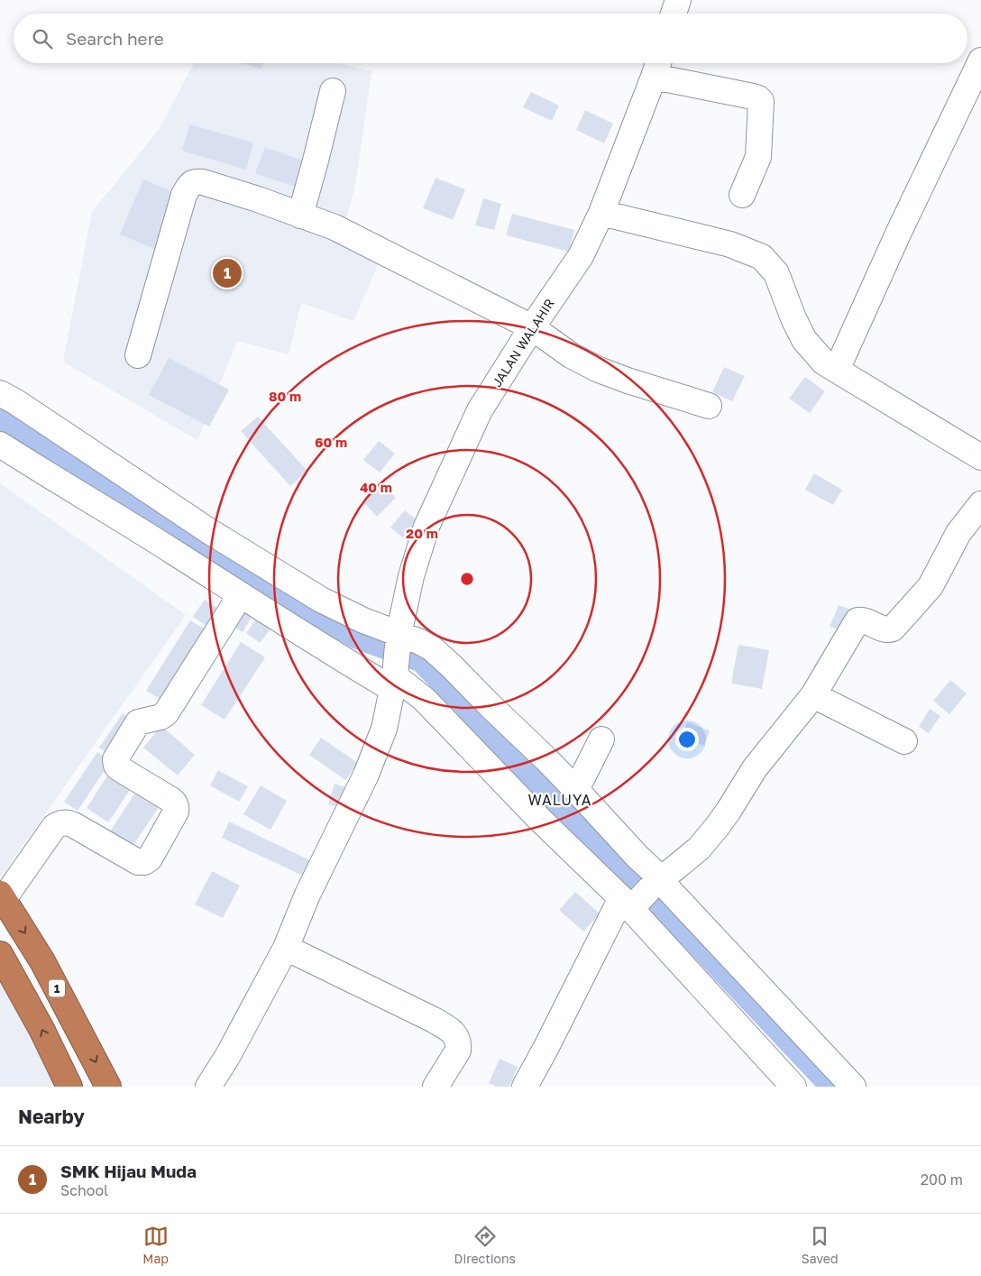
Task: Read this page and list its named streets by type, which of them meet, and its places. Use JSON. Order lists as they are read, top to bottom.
{
  "streets": {
    "highway": ["1"],
    "street": ["JALAN WALAHIR"]
  },
  "districts": ["WALUYA"],
  "page": {
    "search": "Search here",
    "pins": "1",
    "heading": "Nearby",
    "list": [
      {
        "mark": "1",
        "name": "SMK Hijau Muda",
        "note": "School",
        "value": "200 m"
      }
    ],
    "nav": ["Map", "Directions", "Saved"]
  },
  "rings": [
    "80 m",
    "60 m",
    "40 m",
    "20 m"
  ]
}
